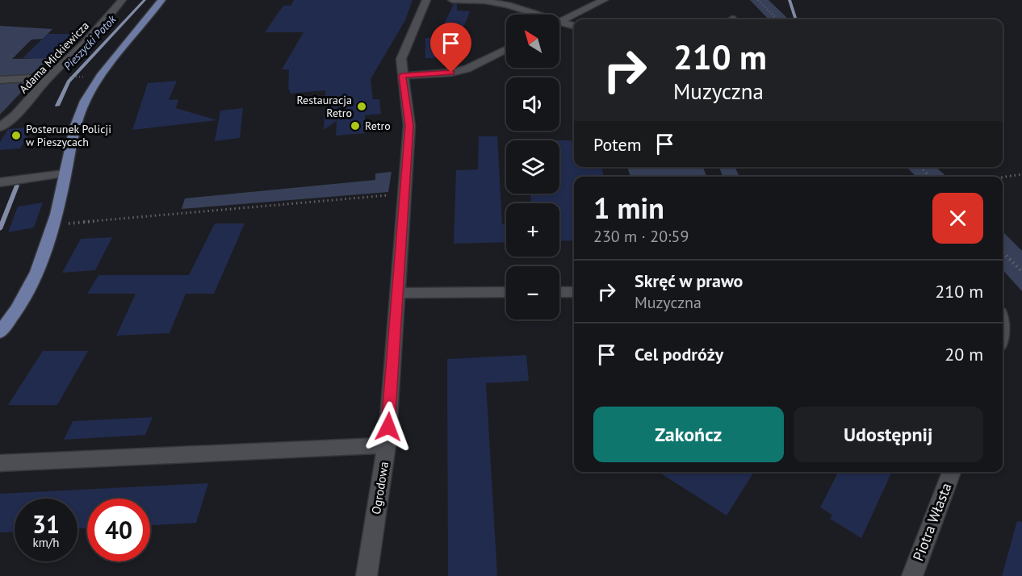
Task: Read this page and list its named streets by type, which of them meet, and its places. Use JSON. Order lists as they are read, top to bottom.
{
  "streets": {
    "street": ["Adama Mickiewicza", "Ogrodowa", "Piotra Własta"]
  },
  "water": ["Pieszycki Potok"],
  "places": ["Restauracja Retro", "Retro", "Posterunek Policji w Pieszycach"],
  "north": "top left",
  "page": {
    "map_buttons": ["+", "−"],
    "turn": ["210 m", "Muzyczna"],
    "then": "Potem",
    "heading": ["1 min", "230 m · 20:59"],
    "list": [
      {
        "name": "Skręć w prawo",
        "note": "Muzyczna",
        "value": "210 m"
      },
      {
        "name": "Cel podróży",
        "value": "20 m"
      }
    ],
    "buttons": ["Zakończ", "Udostępnij"],
    "speed": "31 km/h",
    "limit": "40"
  }
}
